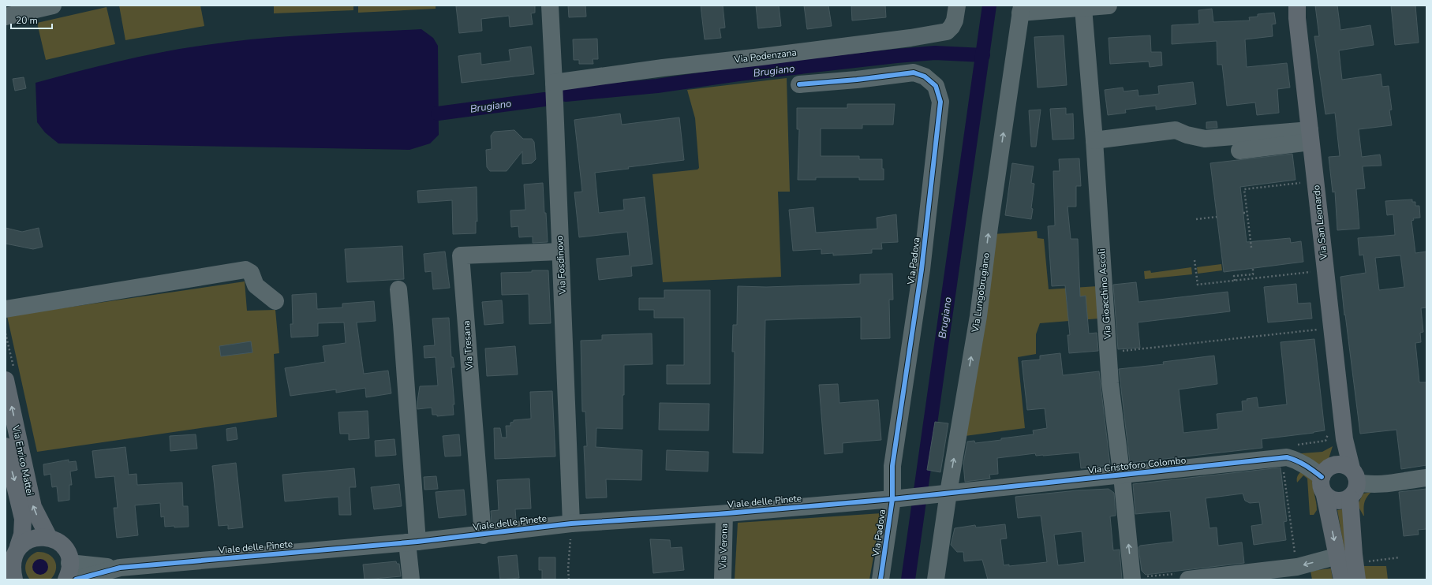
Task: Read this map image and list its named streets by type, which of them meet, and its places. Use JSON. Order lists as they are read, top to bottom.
{
  "streets": {
    "main road": ["Via San Leonardo", "Via Enrico Mattei"],
    "street": [
      "Via Podenzana",
      "Via Padova",
      "Via Fosdinovo",
      "Via Lungobrugiano",
      "Via Gioacchino Ascoli",
      "Via Tresana",
      "Via Cristoforo Colombo",
      "Viale delle Pinete",
      "Via Verona"
    ]
  },
  "crossings": [
    ["Via Podenzana", "Via Fosdinovo"],
    ["Via San Leonardo", "Via Cristoforo Colombo"],
    ["Via Padova", "Viale delle Pinete"],
    ["Via Fosdinovo", "Via Tresana"],
    ["Via Fosdinovo", "Viale delle Pinete"],
    ["Via Lungobrugiano", "Via Cristoforo Colombo"],
    ["Via Lungobrugiano", "Viale delle Pinete"],
    ["Via Gioacchino Ascoli", "Via Cristoforo Colombo"],
    ["Via Tresana", "Viale delle Pinete"],
    ["Via Cristoforo Colombo", "Viale delle Pinete"],
    ["Viale delle Pinete", "Via Verona"]
  ],
  "one_way": ["Via Lungobrugiano"],
  "water": ["Brugiano"],
  "scale_bar": "20 m"
}
